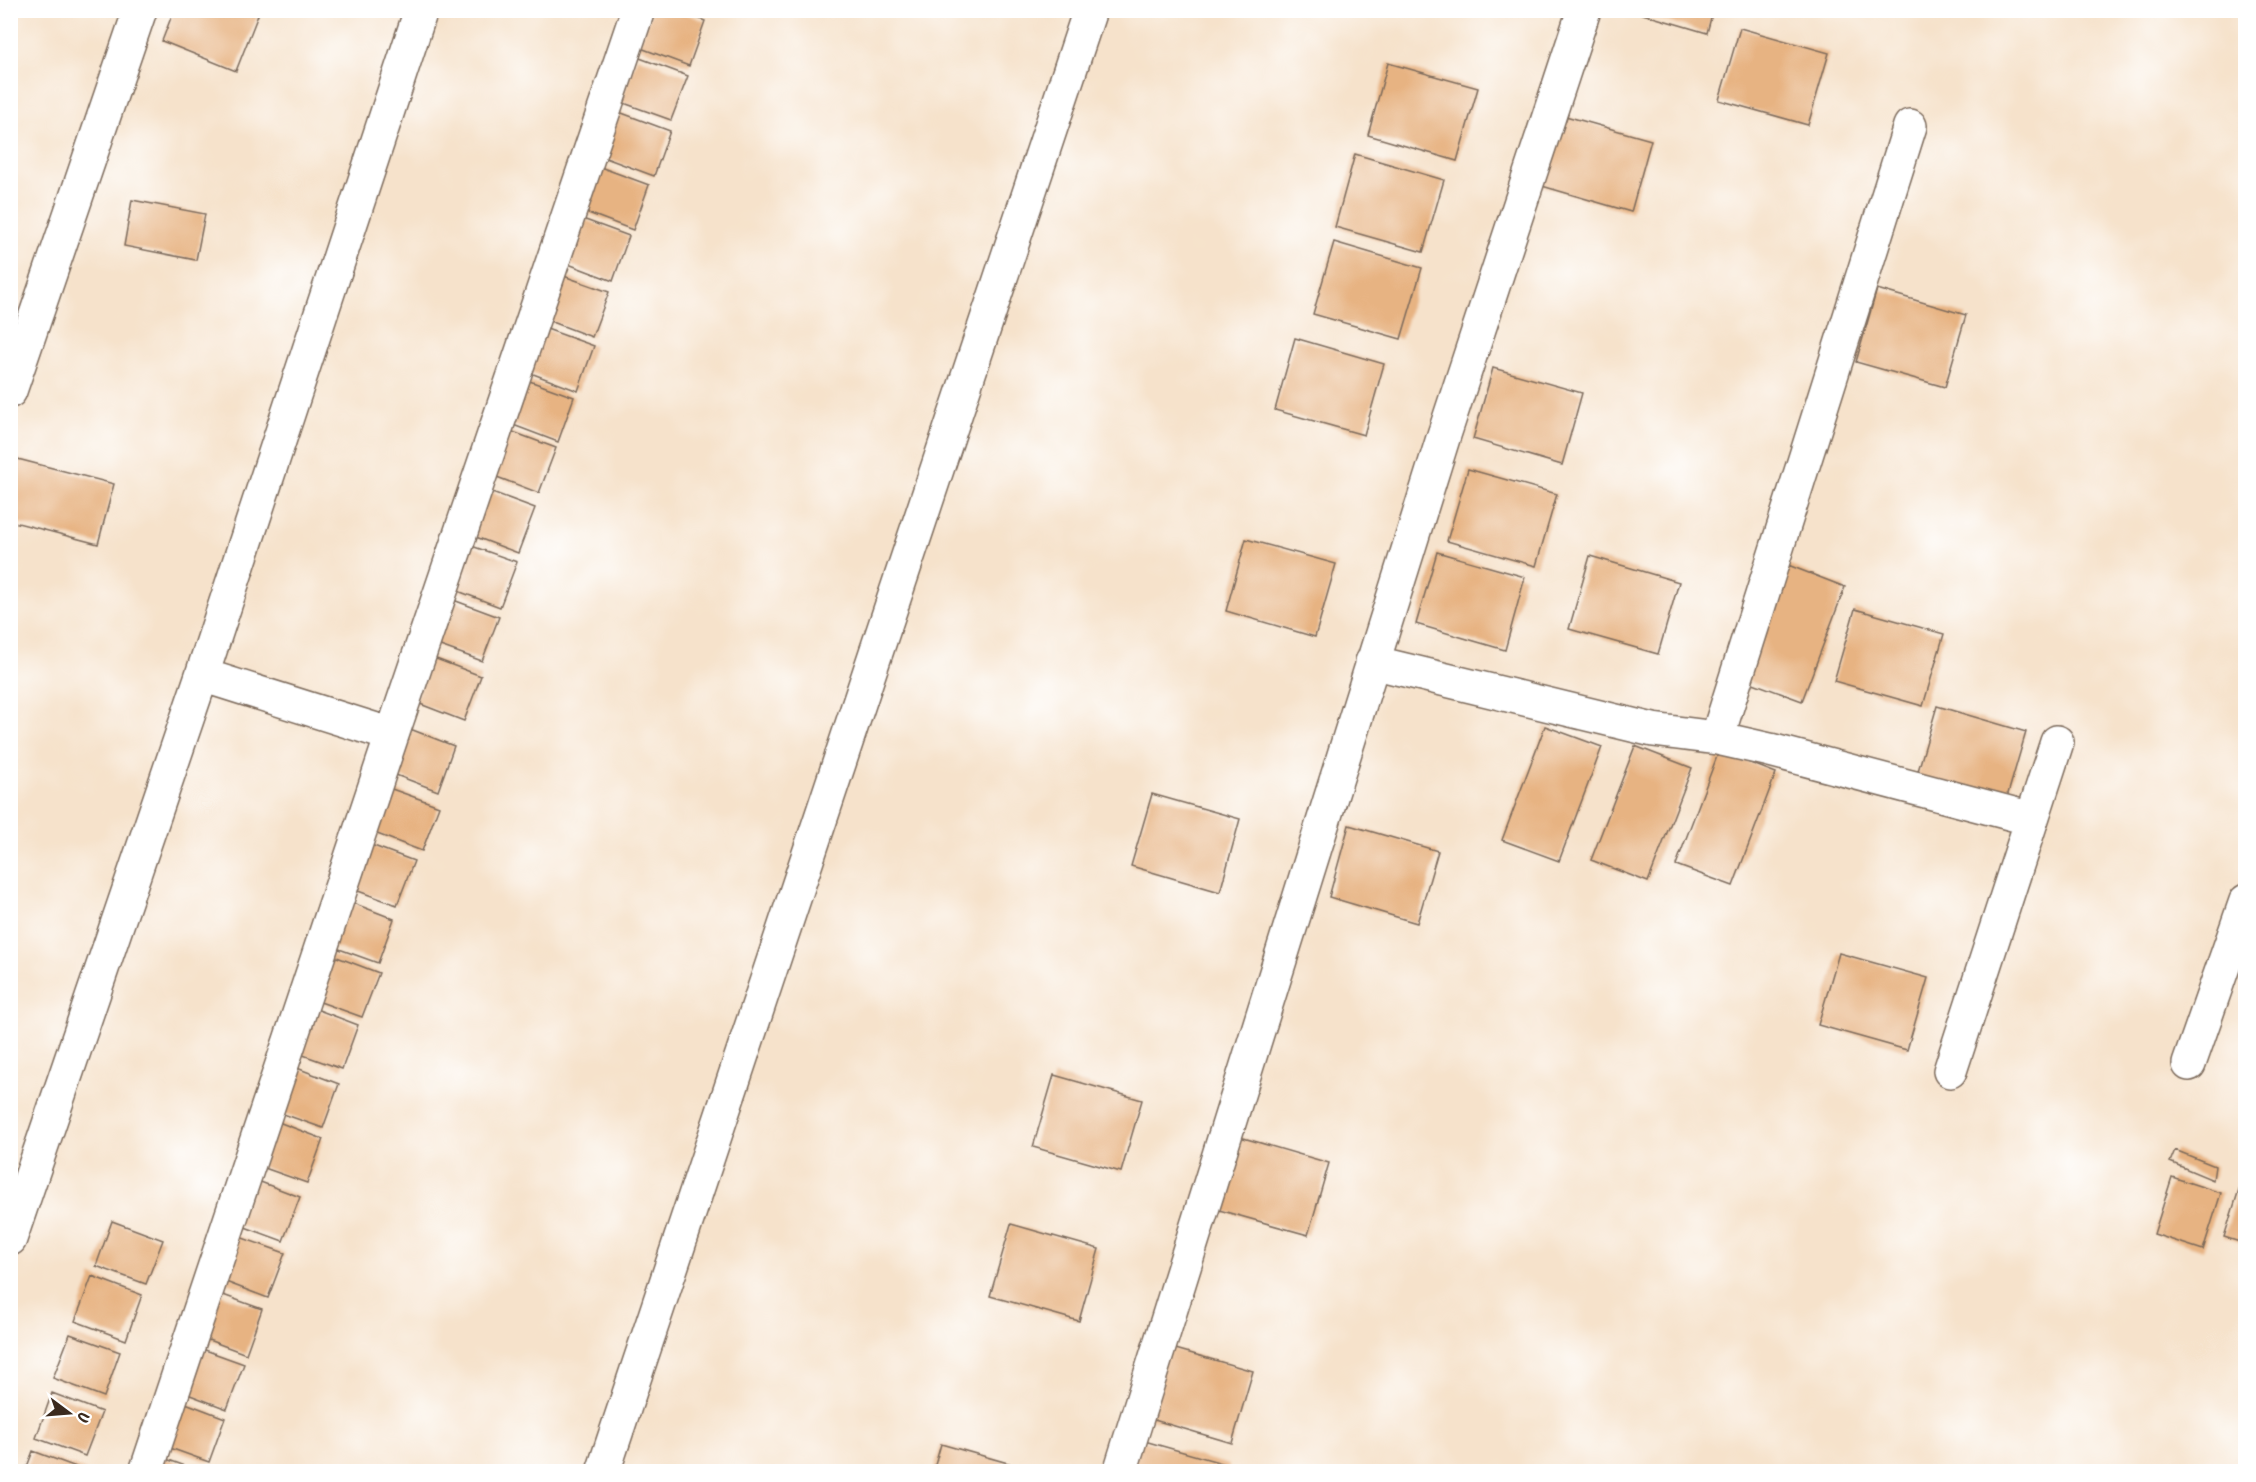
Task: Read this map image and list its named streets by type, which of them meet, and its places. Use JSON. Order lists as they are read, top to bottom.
{
  "north": "right"
}
